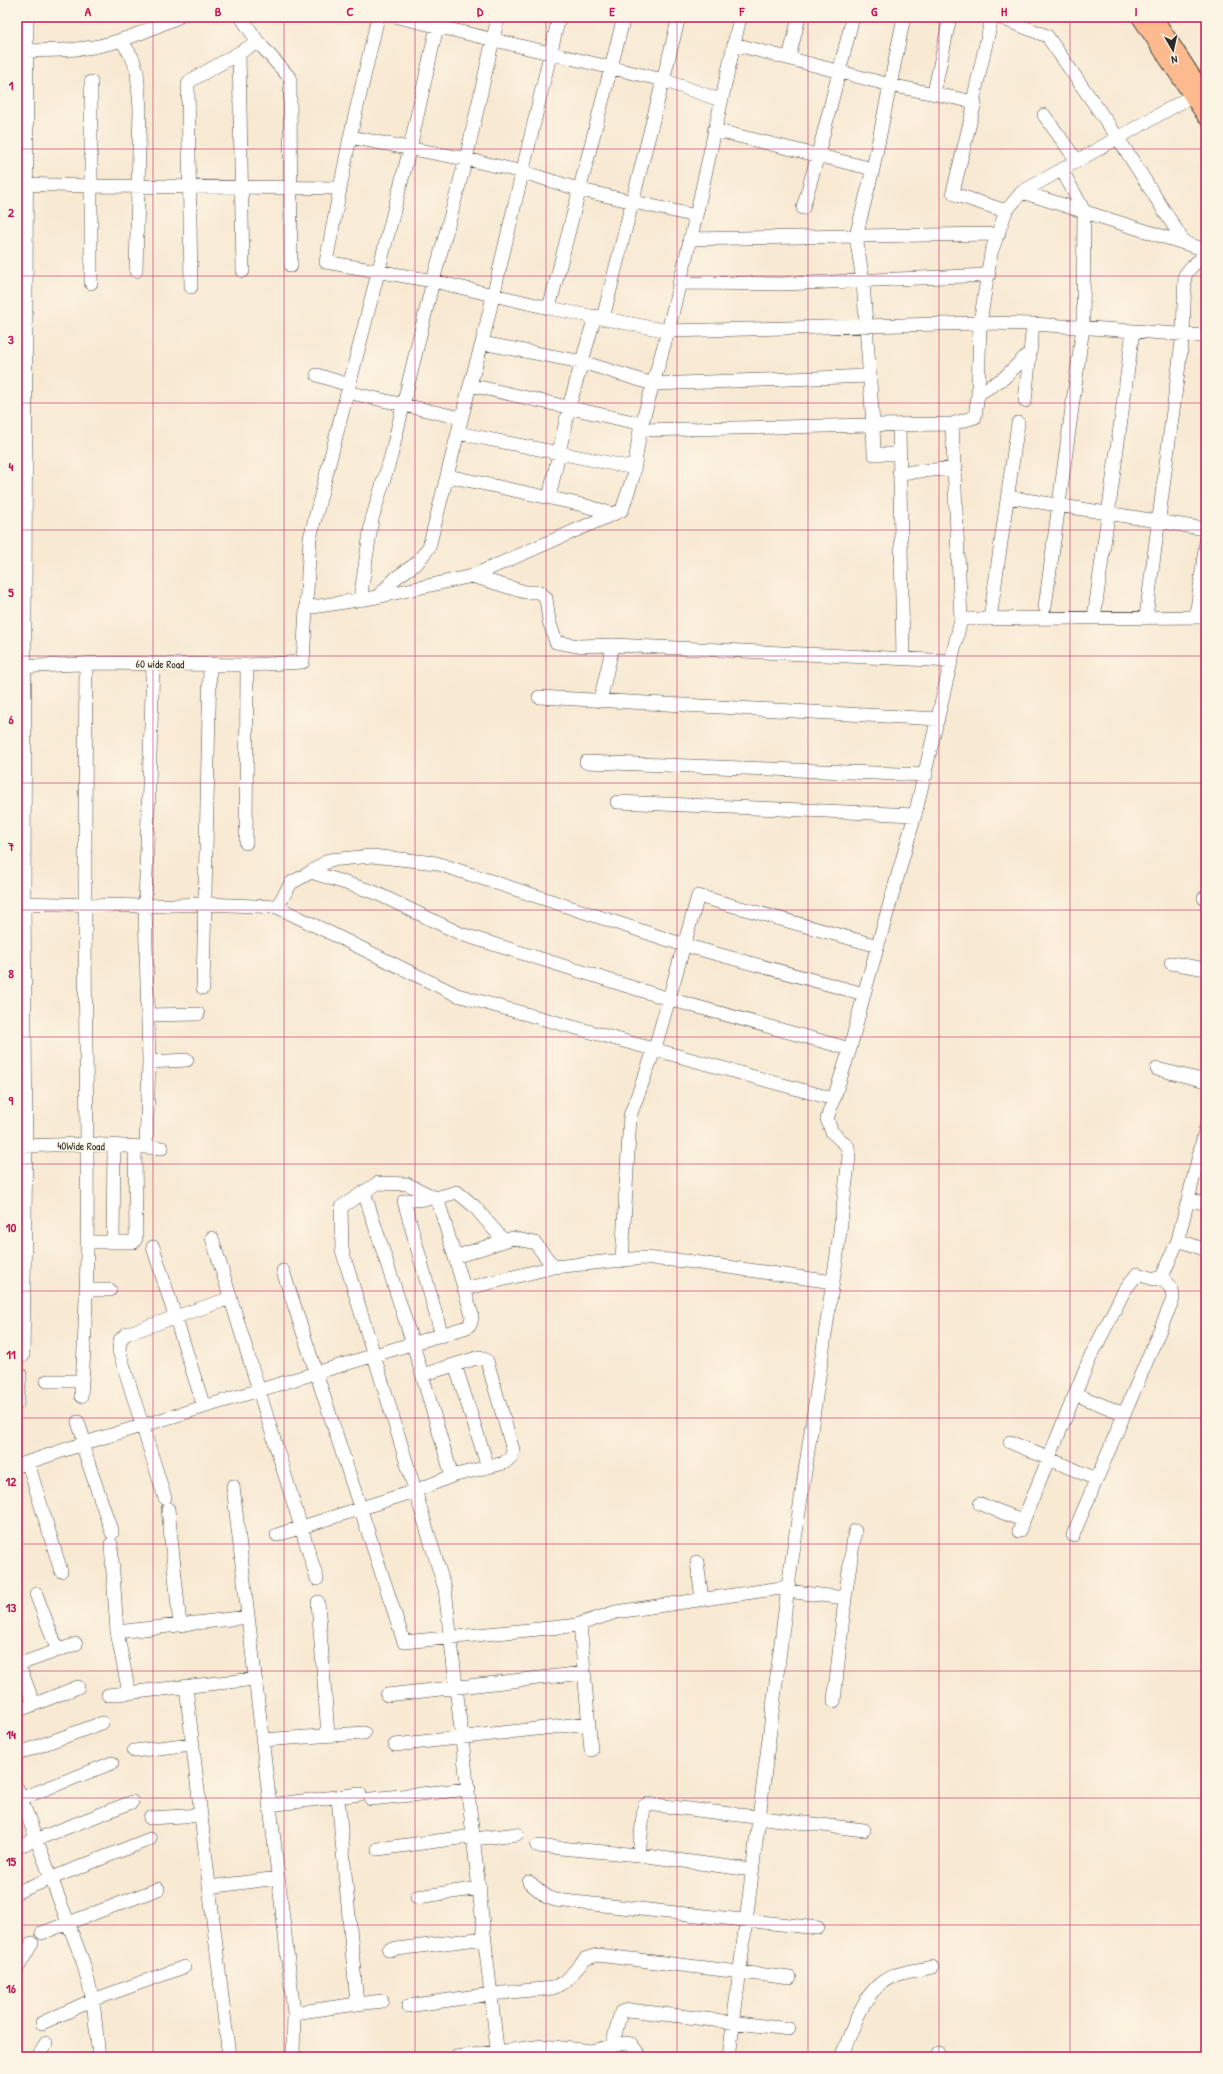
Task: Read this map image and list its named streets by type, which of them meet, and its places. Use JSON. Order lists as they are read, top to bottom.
{
  "streets": {
    "street": ["60 wide Road", "40Wide Road"]
  },
  "north": "bottom",
  "grid": {
    "columns": [
      "A",
      "B",
      "C",
      "D",
      "E",
      "F",
      "G",
      "H",
      "I"
    ],
    "rows": [
      "1",
      "2",
      "3",
      "4",
      "5",
      "6",
      "7",
      "8",
      "9",
      "10",
      "11",
      "12",
      "13",
      "14",
      "15",
      "16"
    ]
  }
}
